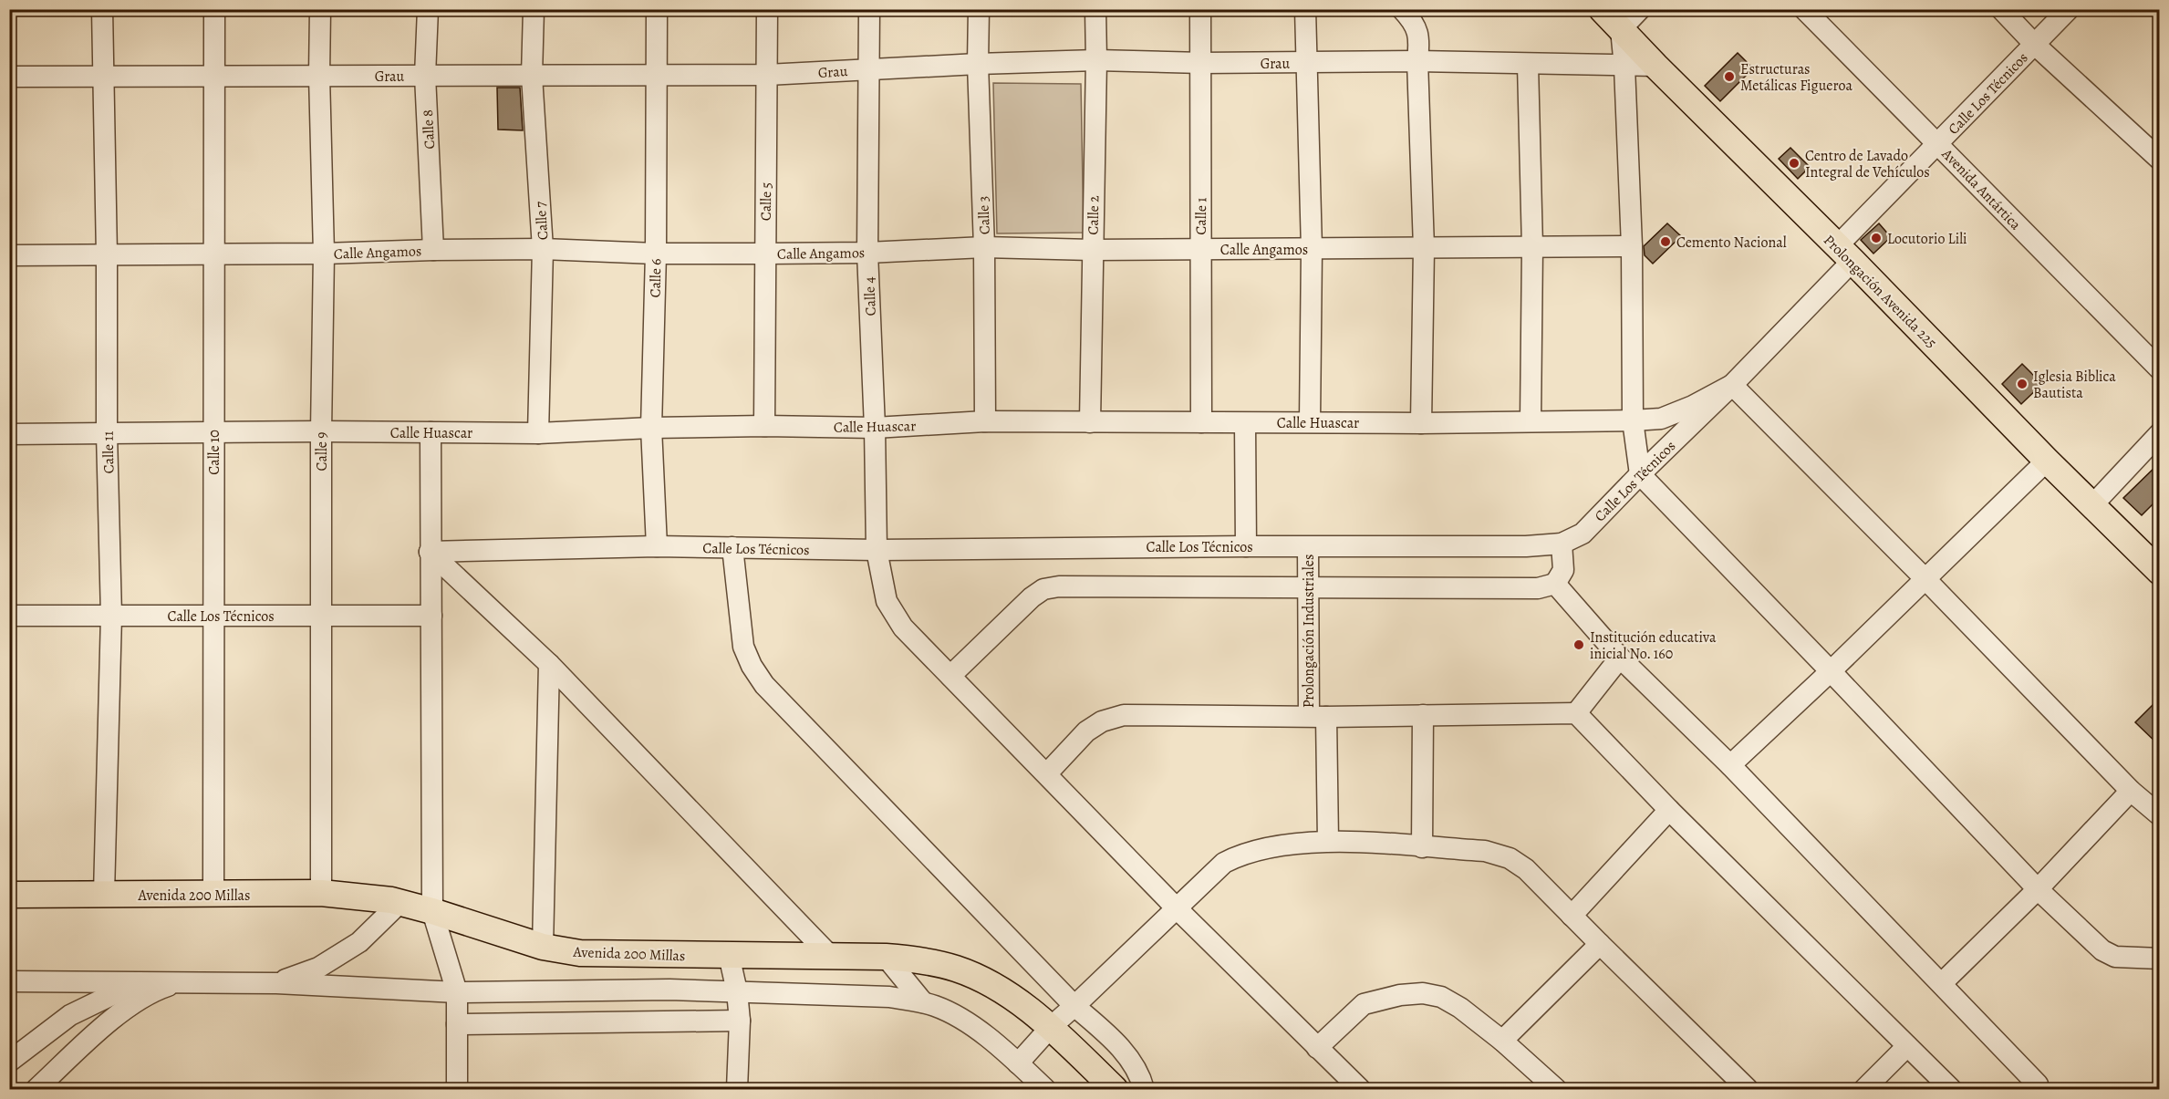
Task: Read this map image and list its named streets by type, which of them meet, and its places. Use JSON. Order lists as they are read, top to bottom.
{
  "streets": {
    "main road": ["Prolongación Avenida 225", "Avenida 200 Millas"],
    "street": [
      "Grau",
      "Calle Los Técnicos",
      "Calle 8",
      "Avenida Antártica",
      "Calle 5",
      "Calle 3",
      "Calle 2",
      "Calle 1",
      "Calle 7",
      "Calle Angamos",
      "Calle 6",
      "Calle 4",
      "Calle Huascar",
      "Calle 9",
      "Calle 11",
      "Calle 10",
      "Prolongación Industriales"
    ]
  },
  "crossings": [
    ["Grau", "Calle 8"],
    ["Grau", "Calle 5"],
    ["Grau", "Calle 3"],
    ["Grau", "Calle 2"],
    ["Grau", "Calle 1"],
    ["Grau", "Calle 7"],
    ["Grau", "Calle 6"],
    ["Grau", "Prolongación Avenida 225"],
    ["Grau", "Calle 4"],
    ["Grau", "Calle 9"],
    ["Grau", "Calle 11"],
    ["Grau", "Calle 10"],
    ["Calle Los Técnicos", "Avenida Antártica"],
    ["Calle Los Técnicos", "Calle 6"],
    ["Calle Los Técnicos", "Prolongación Avenida 225"],
    ["Calle Los Técnicos", "Calle 4"],
    ["Calle Los Técnicos", "Calle Huascar"],
    ["Calle Los Técnicos", "Calle 9"],
    ["Calle Los Técnicos", "Calle 11"],
    ["Calle Los Técnicos", "Calle 10"],
    ["Calle Los Técnicos", "Prolongación Industriales"],
    ["Calle 8", "Calle Angamos"],
    ["Calle 5", "Calle Angamos"],
    ["Calle 5", "Calle Huascar"],
    ["Calle 3", "Calle Angamos"],
    ["Calle 3", "Calle Huascar"],
    ["Calle 2", "Calle Angamos"],
    ["Calle 2", "Calle Huascar"],
    ["Calle 1", "Calle Angamos"],
    ["Calle 1", "Calle Huascar"],
    ["Calle 7", "Calle Angamos"],
    ["Calle 7", "Calle Huascar"],
    ["Calle Angamos", "Calle 6"],
    ["Calle Angamos", "Calle 4"],
    ["Calle Angamos", "Calle 9"],
    ["Calle Angamos", "Calle 11"],
    ["Calle Angamos", "Calle 10"],
    ["Calle 6", "Calle Huascar"],
    ["Calle 4", "Calle Huascar"],
    ["Calle Huascar", "Calle 9"],
    ["Calle Huascar", "Calle 11"],
    ["Calle Huascar", "Calle 10"],
    ["Calle 9", "Avenida 200 Millas"],
    ["Calle 11", "Avenida 200 Millas"],
    ["Calle 10", "Avenida 200 Millas"]
  ],
  "places": [
    "Estructuras Metálicas Figueroa",
    "Centro de Lavado Integral de Vehículos",
    "Locutorio Lili",
    "Cemento Nacional",
    "Iglesia Biblica Bautista",
    "Institución educativa inicial No. 160"
  ]
}
